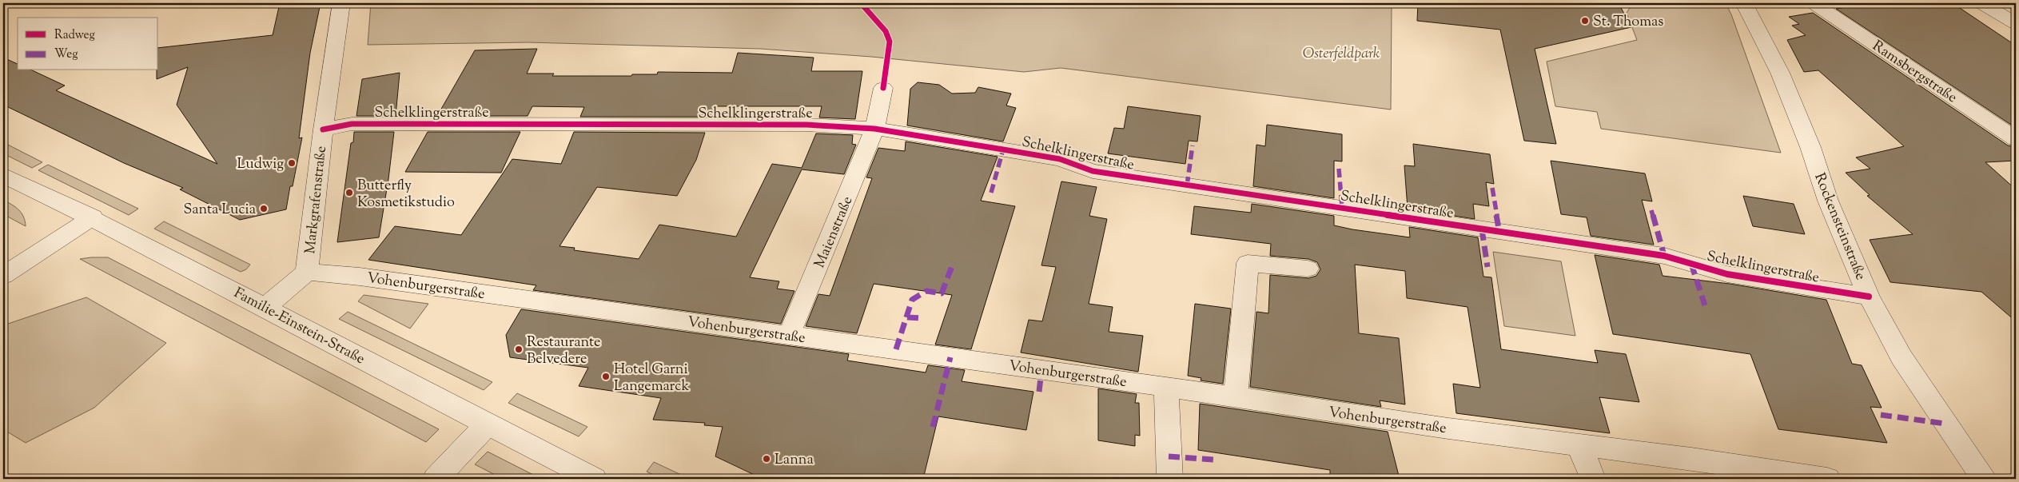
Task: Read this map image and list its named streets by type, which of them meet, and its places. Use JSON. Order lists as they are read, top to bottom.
{
  "streets": {
    "street": [
      "Ramsbergstraße",
      "Schelklingerstraße",
      "Markgrafenstraße",
      "Rockensteinstraße",
      "Maienstraße",
      "Vohenburgerstraße",
      "Familie-Einstein-Straße"
    ]
  },
  "crossings": [
    ["Schelklingerstraße", "Markgrafenstraße"],
    ["Schelklingerstraße", "Rockensteinstraße"],
    ["Schelklingerstraße", "Maienstraße"],
    ["Markgrafenstraße", "Vohenburgerstraße"],
    ["Markgrafenstraße", "Familie-Einstein-Straße"],
    ["Maienstraße", "Vohenburgerstraße"]
  ],
  "parks": ["Osterfeldpark"],
  "places": [
    "St. Thomas",
    "Ludwig",
    "Butterfly Kosmetikstudio",
    "Santa Lucia",
    "Restaurante Belvedere",
    "Hotel Garni Langemarck",
    "Lanna"
  ],
  "legend": ["Radweg", "Weg"]
}
